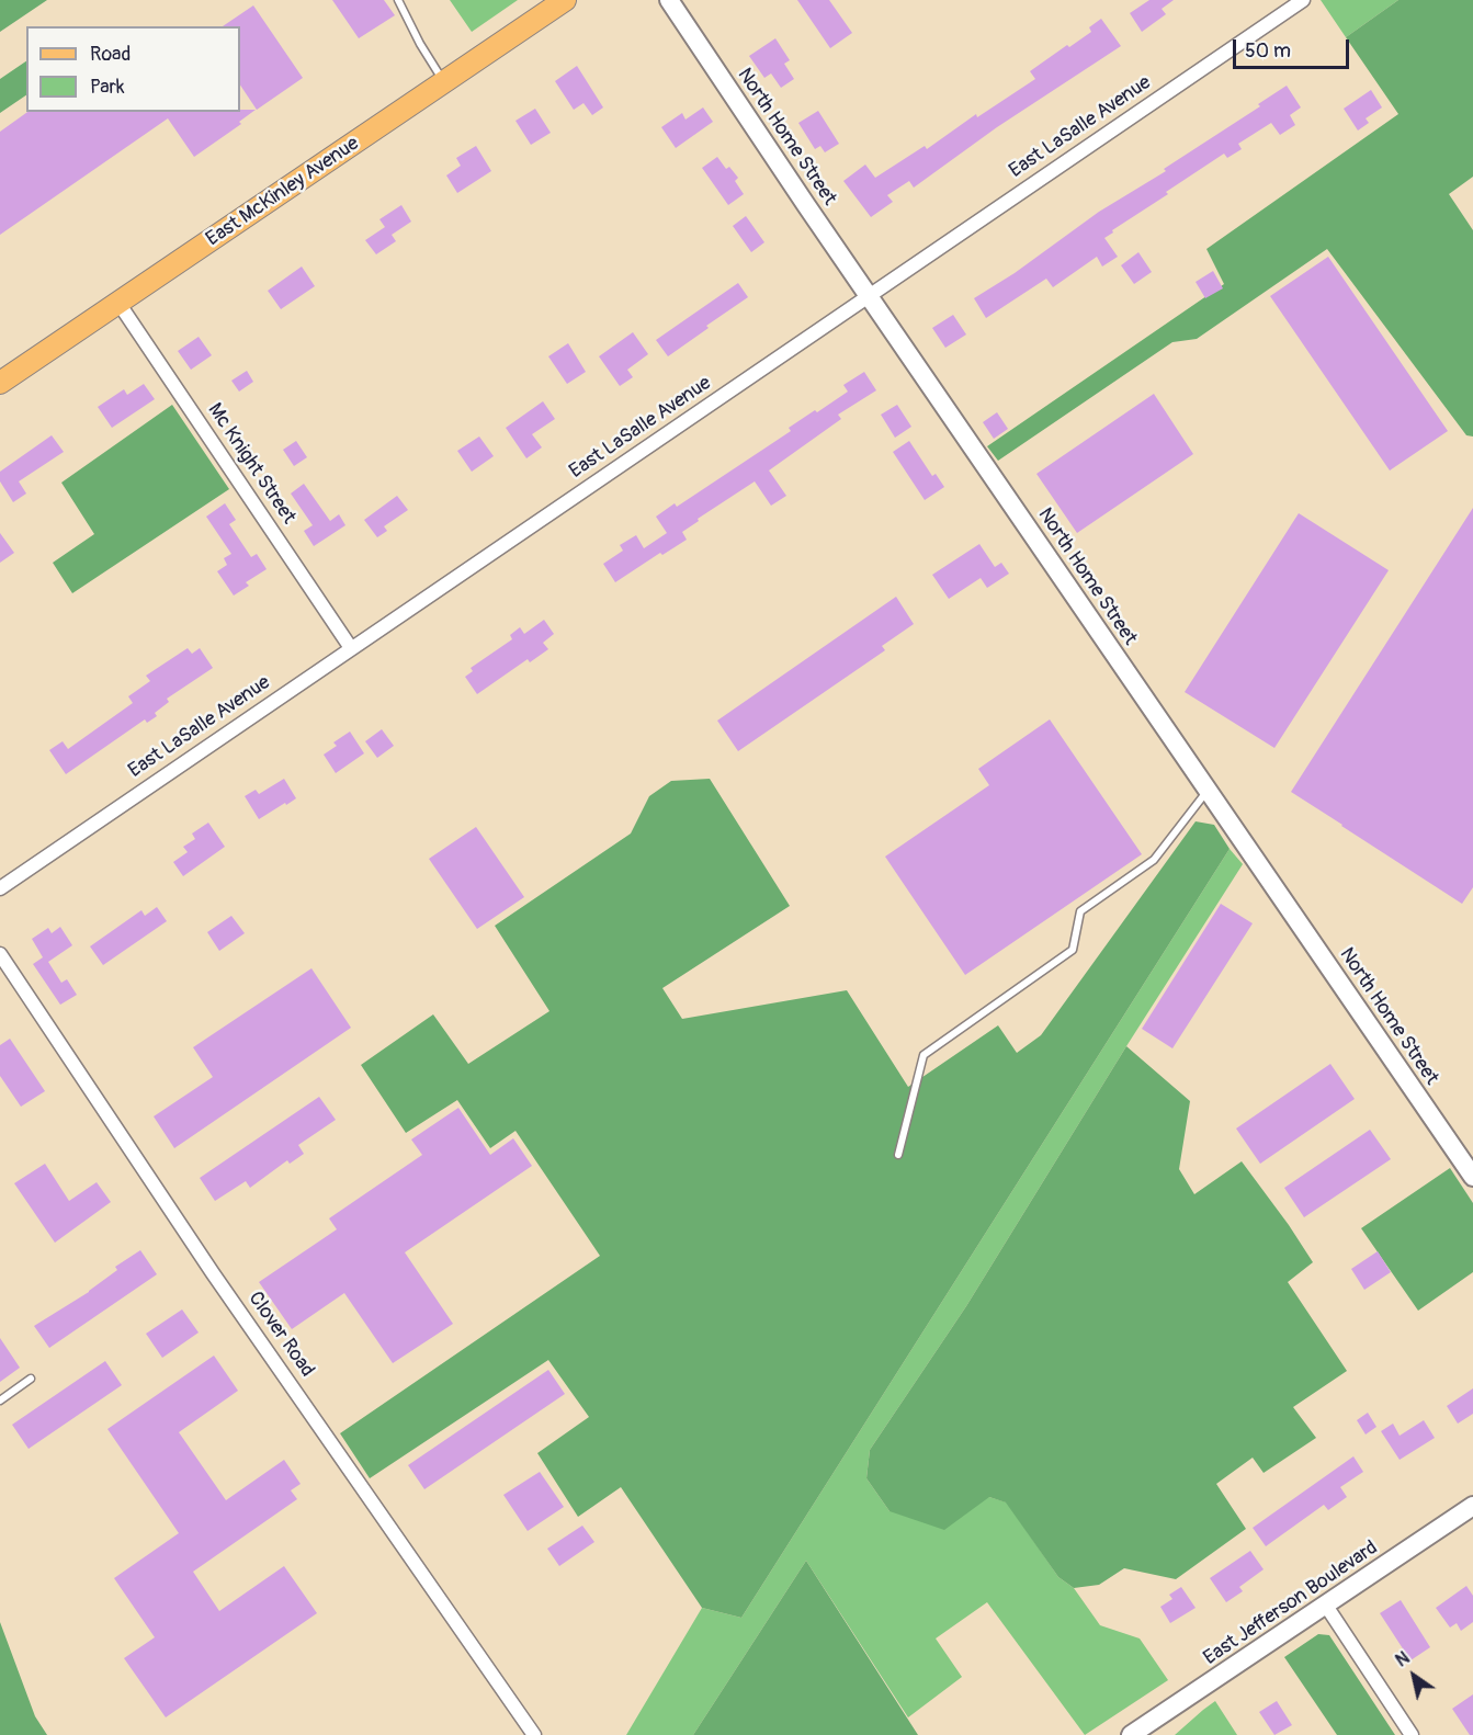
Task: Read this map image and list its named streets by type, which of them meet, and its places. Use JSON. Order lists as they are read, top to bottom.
{
  "streets": {
    "main road": ["East McKinley Avenue"],
    "street": [
      "East LaSalle Avenue",
      "North Home Street",
      "Mc Knight Street",
      "Clover Road",
      "East Jefferson Boulevard"
    ]
  },
  "crossings": [
    ["East LaSalle Avenue", "North Home Street"],
    ["East LaSalle Avenue", "Mc Knight Street"],
    ["East McKinley Avenue", "Mc Knight Street"]
  ],
  "legend": ["Road", "Park"],
  "scale_bar": "50 m",
  "north": "top left"
}
